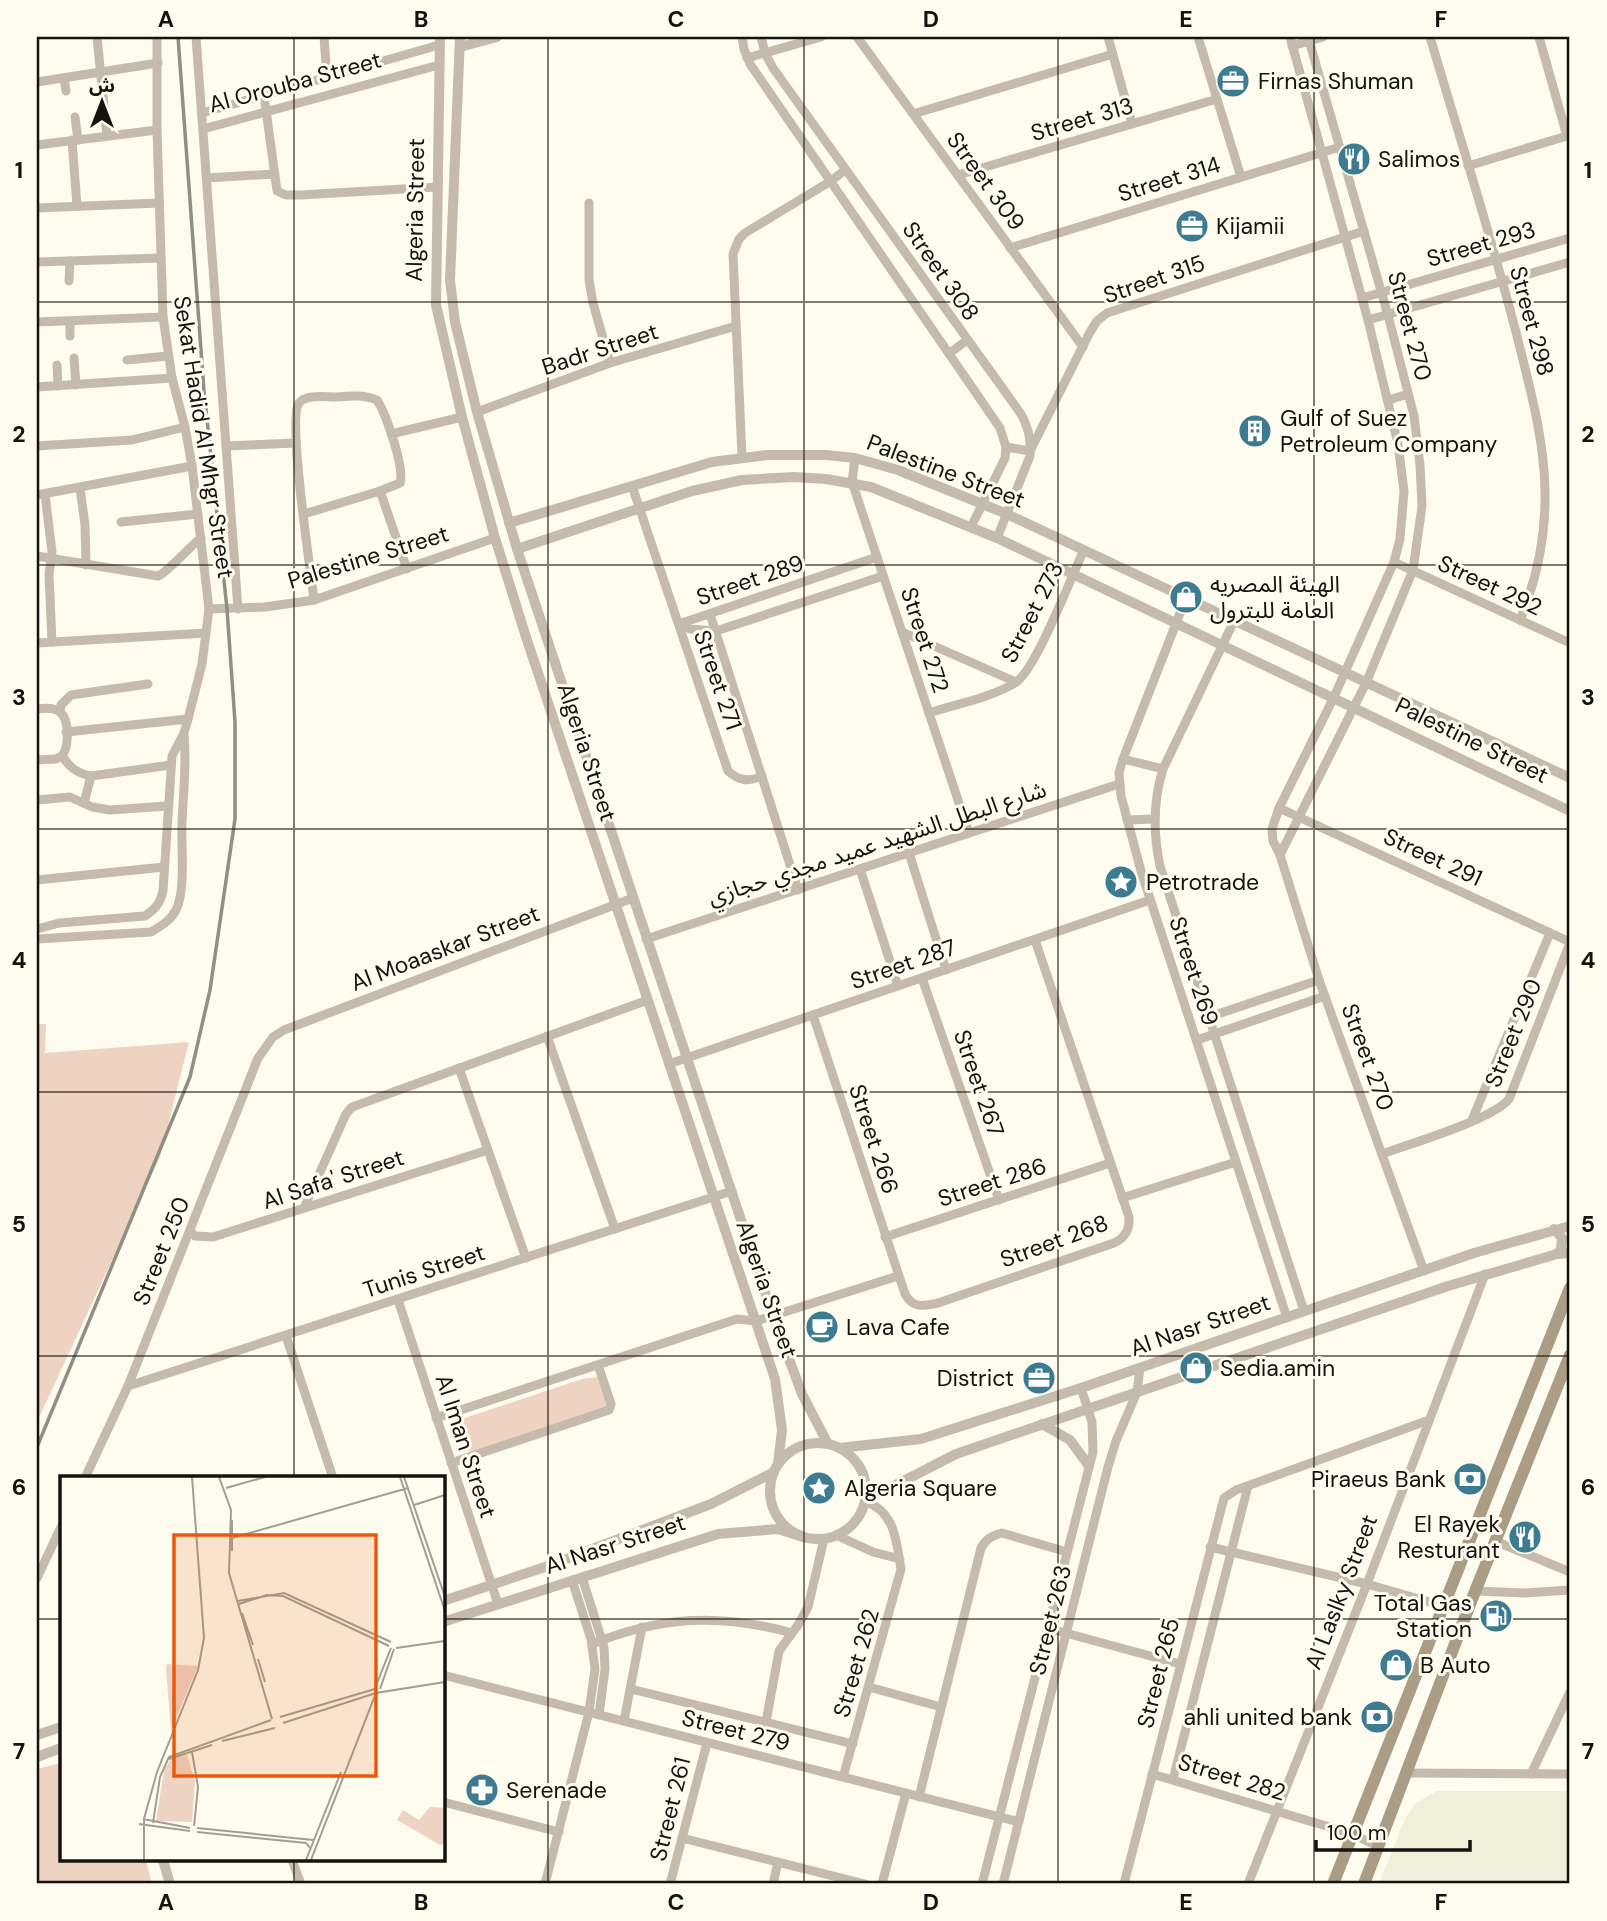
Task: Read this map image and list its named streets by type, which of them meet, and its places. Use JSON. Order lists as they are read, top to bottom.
{
  "streets": {
    "street": [
      "Al Orouba Street",
      "Street 313",
      "Street 314",
      "Street 309",
      "Algeria Street",
      "Street 293",
      "Street 308",
      "Street 315",
      "Street 298",
      "Street 270",
      "Badr Street",
      "Sekat Hadid Al Mhgr Street",
      "Palestine Street",
      "Street 289",
      "Street 292",
      "Street 273",
      "Street 272",
      "Street 271",
      "شارع البطل الشهيد عميد مجدي حجازي",
      "Street 291",
      "Al Moaaskar Street",
      "Street 287",
      "Street 269",
      "Street 290",
      "Street 267",
      "Street 266",
      "Al Safa' Street",
      "Street 286",
      "Street 268",
      "Street 250",
      "Tunis Street",
      "Al Nasr Street",
      "Al Iman Street",
      "Al Laslky Street",
      "Street 263",
      "Street 262",
      "Street 265",
      "Street 279",
      "Street 282",
      "Street 261"
    ]
  },
  "crossings": [
    ["Al Orouba Street", "Algeria Street"],
    ["Street 313", "Street 309"],
    ["Street 314", "Street 309"],
    ["Street 314", "Street 270"],
    ["Street 309", "Street 315"],
    ["Algeria Street", "Badr Street"],
    ["Algeria Street", "Palestine Street"],
    ["Algeria Street", "شارع البطل الشهيد عميد مجدي حجازي"],
    ["Algeria Street", "Al Moaaskar Street"],
    ["Algeria Street", "Street 287"],
    ["Algeria Street", "Tunis Street"],
    ["Algeria Street", "Al Nasr Street"],
    ["Algeria Street", "Street 262"],
    ["Street 293", "Street 298"],
    ["Street 293", "Street 270"],
    ["Street 308", "Street 315"],
    ["Street 308", "Palestine Street"],
    ["Street 315", "Street 270"],
    ["Street 298", "Street 292"],
    ["Street 270", "Palestine Street"],
    ["Street 270", "Street 292"],
    ["Street 270", "Street 291"],
    ["Street 270", "Street 290"],
    ["Street 270", "Al Nasr Street"],
    ["Sekat Hadid Al Mhgr Street", "Palestine Street"],
    ["Palestine Street", "Street 273"],
    ["Palestine Street", "Street 272"],
    ["Palestine Street", "Street 271"],
    ["Palestine Street", "Street 269"],
    ["Street 289", "Street 272"],
    ["Street 289", "Street 271"],
    ["Street 273", "Street 272"],
    ["Street 272", "شارع البطل الشهيد عميد مجدي حجازي"],
    ["Street 271", "شارع البطل الشهيد عميد مجدي حجازي"],
    ["شارع البطل الشهيد عميد مجدي حجازي", "Street 269"],
    ["Street 291", "Street 290"],
    ["Al Moaaskar Street", "Street 250"],
    ["Street 287", "Street 269"],
    ["Street 287", "Street 267"],
    ["Street 287", "Street 266"],
    ["Street 287", "Street 268"],
    ["Street 269", "Al Nasr Street"],
    ["Street 267", "Street 286"],
    ["Street 266", "Street 286"],
    ["Street 266", "Street 268"],
    ["Al Safa' Street", "Street 250"],
    ["Street 286", "Street 268"],
    ["Street 250", "Tunis Street"],
    ["Tunis Street", "Al Iman Street"],
    ["Al Nasr Street", "Al Iman Street"],
    ["Al Nasr Street", "Al Laslky Street"],
    ["Al Nasr Street", "Street 263"],
    ["Al Nasr Street", "Street 262"],
    ["Al Laslky Street", "Street 265"],
    ["Al Laslky Street", "Street 282"],
    ["Street 263", "Street 279"],
    ["Street 262", "Street 279"],
    ["Street 265", "Street 282"],
    ["Street 279", "Street 261"]
  ],
  "places": {
    "office": ["Firnas Shuman", "Kijamii", "District"],
    "restaurant": ["Salimos", "El Rayek Resturant"],
    "building": ["Gulf of Suez Petroleum Company"],
    "shop": ["الهيئة المصريه العامة للبترول", "Sedia.amin", "B Auto"],
    "place": ["Petrotrade", "Algeria Square"],
    "cafe": ["Lava Cafe"],
    "bank": ["Piraeus Bank", "ahli united bank"],
    "fuel station": ["Total Gas Station"],
    "pharmacy": ["Serenade"]
  },
  "scale_bar": "100 m",
  "north": "top",
  "grid": {
    "columns": [
      "A",
      "B",
      "C",
      "D",
      "E",
      "F"
    ],
    "rows": [
      "1",
      "2",
      "3",
      "4",
      "5",
      "6",
      "7"
    ]
  }
}
